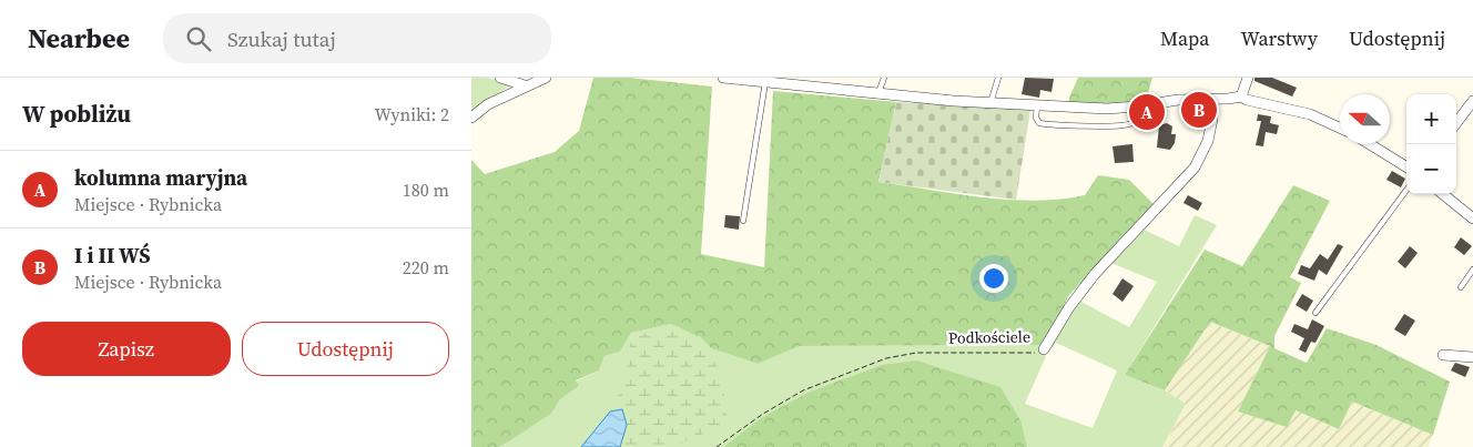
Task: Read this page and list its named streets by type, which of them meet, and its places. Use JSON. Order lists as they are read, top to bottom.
{
  "streets": {
    "street": ["Podkościele"]
  },
  "north": "left",
  "page": {
    "header": "Nearbee",
    "search": "Szukaj tutaj",
    "nav": ["Mapa", "Warstwy", "Udostępnij"],
    "heading": ["W pobliżu", "Wyniki: 2"],
    "pins": ["B", "A"],
    "map_buttons": ["+", "−"],
    "list": [
      {
        "mark": "A",
        "name": "kolumna maryjna",
        "note": "Miejsce · Rybnicka",
        "value": "180 m"
      },
      {
        "mark": "B",
        "name": "I i II WŚ",
        "note": "Miejsce · Rybnicka",
        "value": "220 m"
      }
    ],
    "buttons": ["Zapisz", "Udostępnij"]
  }
}
